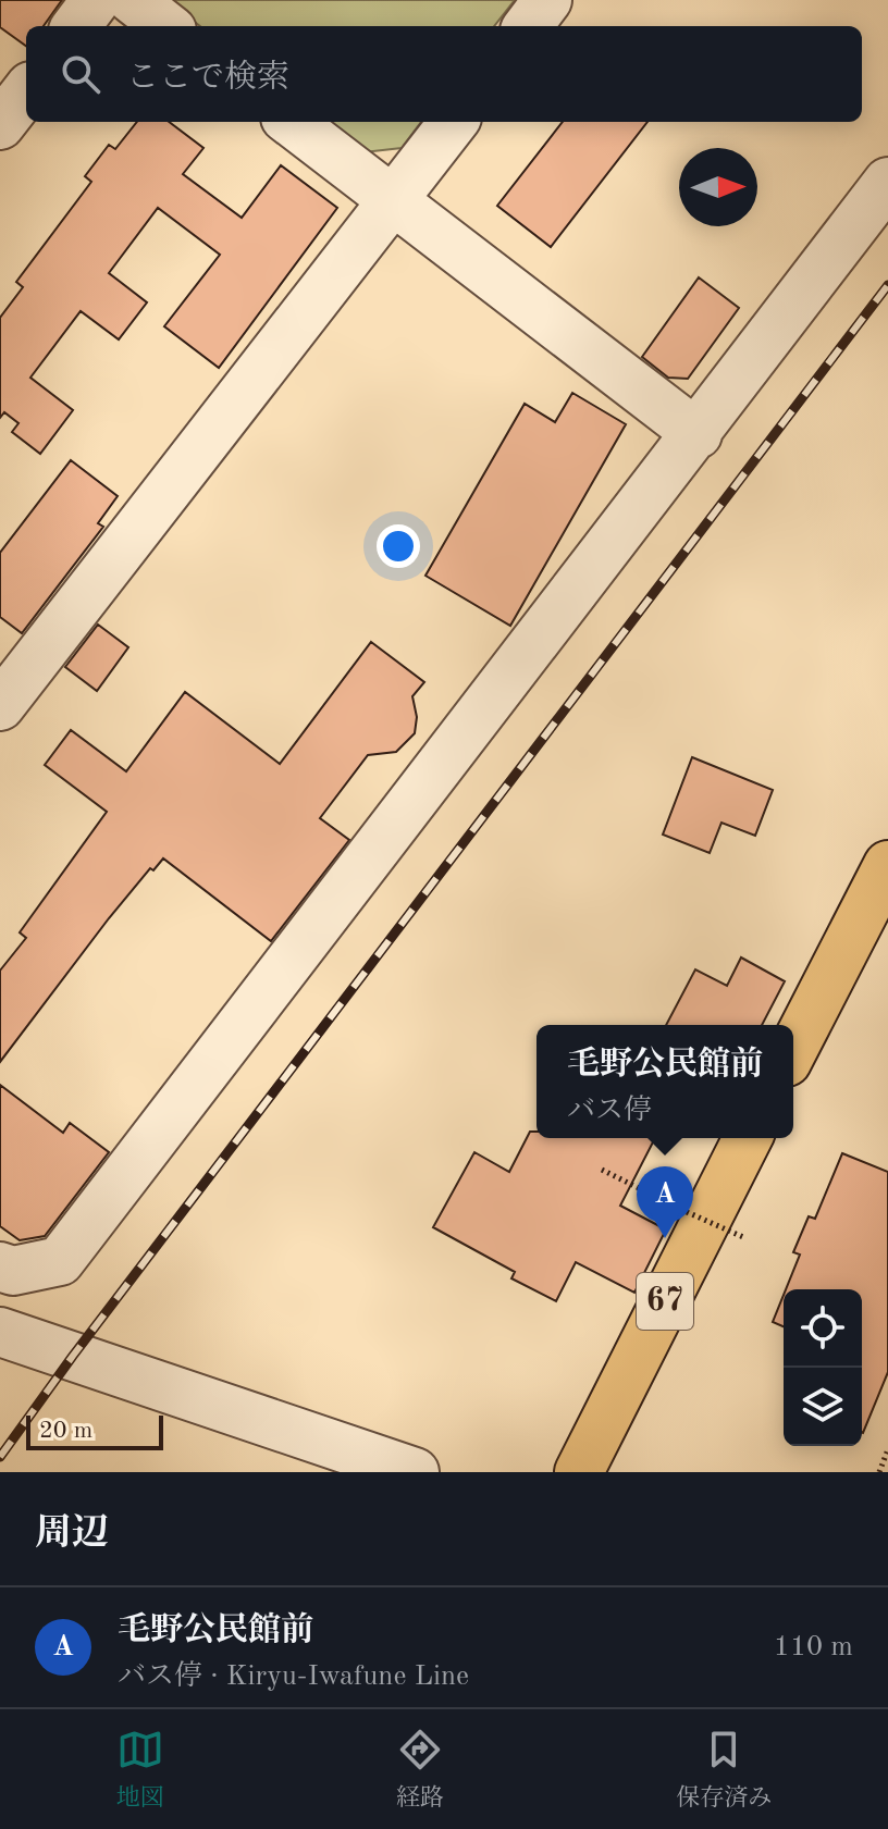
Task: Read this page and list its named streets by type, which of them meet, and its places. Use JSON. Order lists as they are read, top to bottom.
{
  "streets": {
    "main road": ["67"]
  },
  "scale_bar": "20 m",
  "north": "right",
  "page": {
    "search": "ここで検索",
    "popup": ["毛野公民館前", "バス停"],
    "pins": "A",
    "scale": "20 m",
    "heading": "周辺",
    "list": [
      {
        "mark": "A",
        "name": "毛野公民館前",
        "note": "バス停 · Kiryu-Iwafune Line",
        "value": "110 m"
      }
    ],
    "nav": ["地図", "経路", "保存済み"]
  }
}
